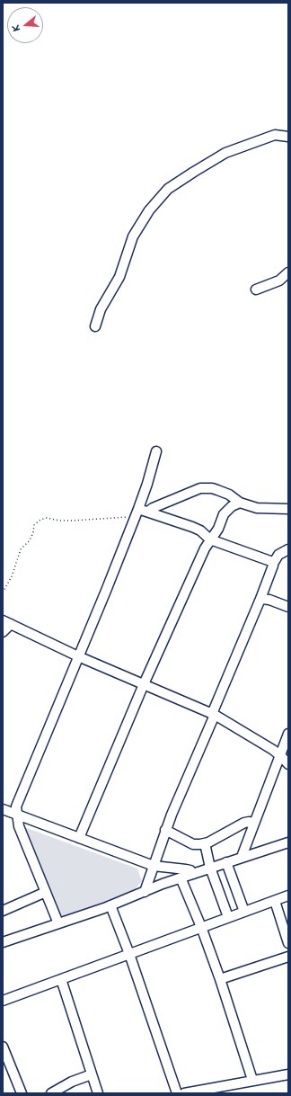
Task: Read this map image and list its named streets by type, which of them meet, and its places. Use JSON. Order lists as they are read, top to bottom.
{
  "north": "left"
}
